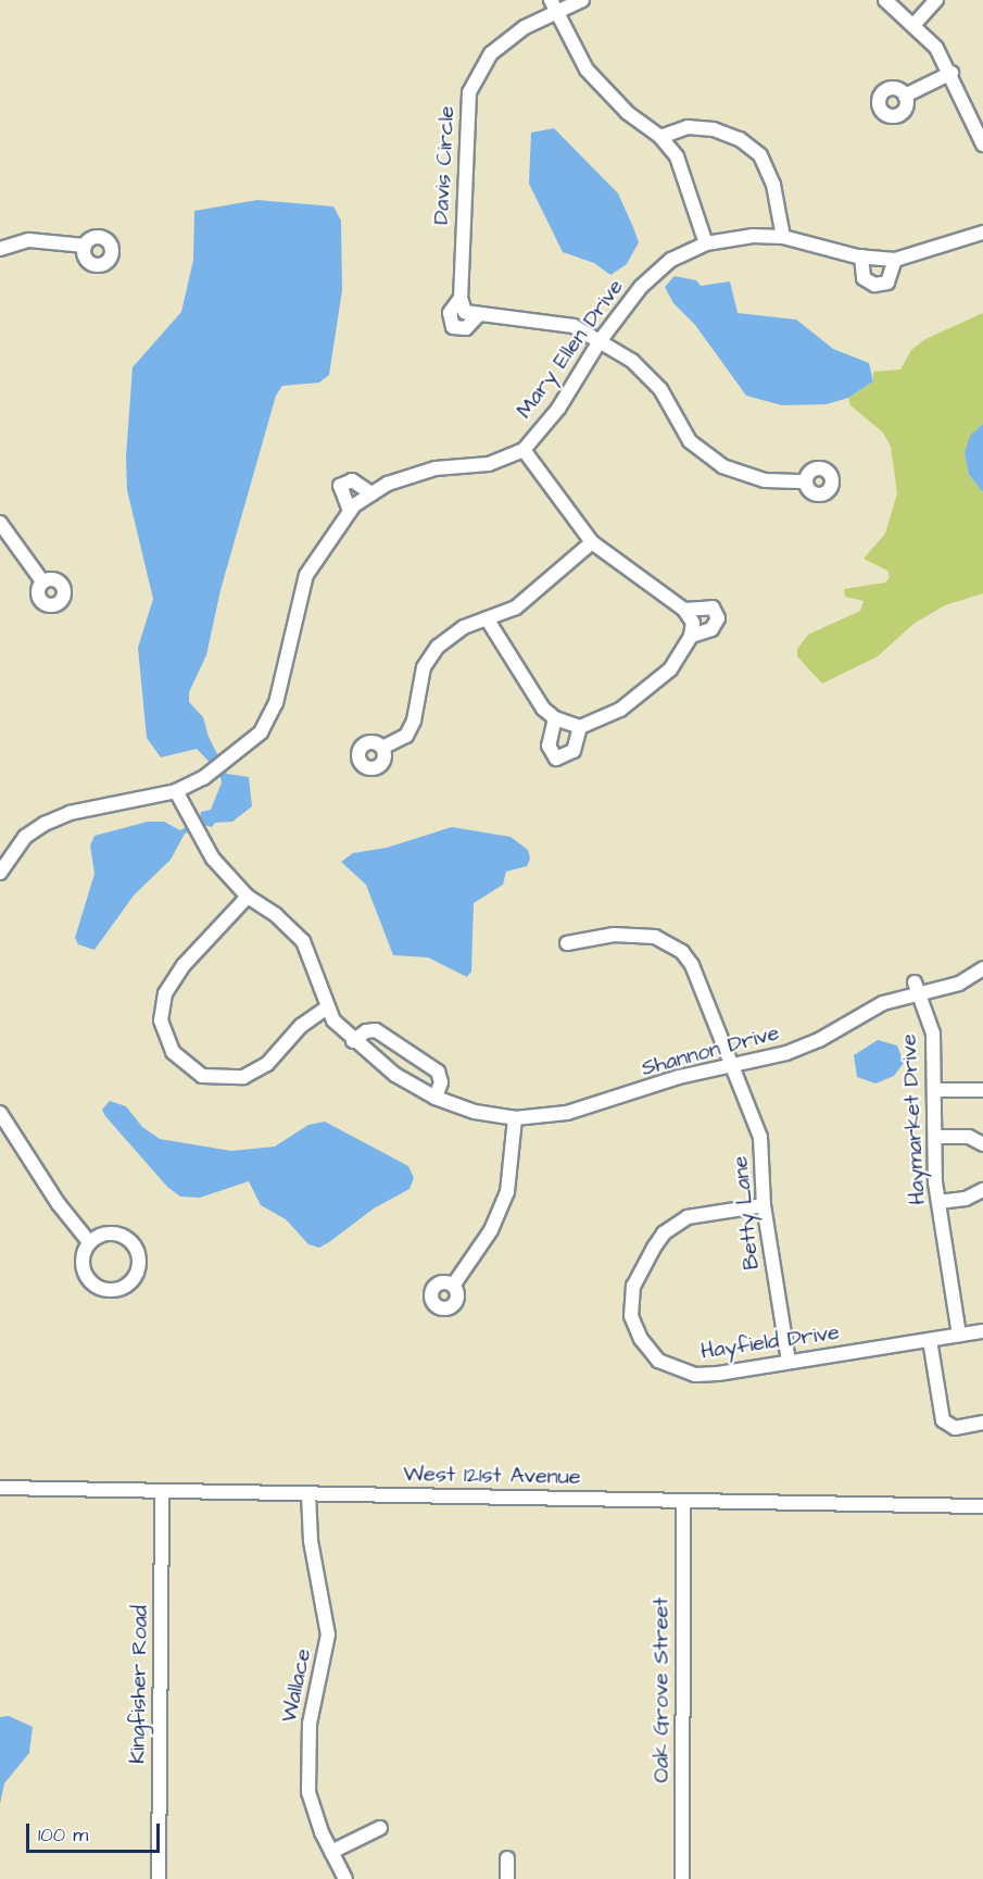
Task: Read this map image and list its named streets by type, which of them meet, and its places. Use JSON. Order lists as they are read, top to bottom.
{
  "streets": {
    "street": [
      "Davis Circle",
      "Mary Ellen Drive",
      "Shannon Drive",
      "Haymarket Drive",
      "Betty Lane",
      "Hayfield Drive",
      "West 121st Avenue",
      "Kingfisher Road",
      "Wallace",
      "Oak Grove Street"
    ]
  },
  "crossings": [
    ["Mary Ellen Drive", "Shannon Drive"],
    ["Shannon Drive", "Haymarket Drive"],
    ["Shannon Drive", "Betty Lane"],
    ["Haymarket Drive", "Hayfield Drive"],
    ["Betty Lane", "Hayfield Drive"],
    ["West 121st Avenue", "Kingfisher Road"],
    ["West 121st Avenue", "Wallace"],
    ["West 121st Avenue", "Oak Grove Street"]
  ],
  "scale_bar": "100 m"
}
